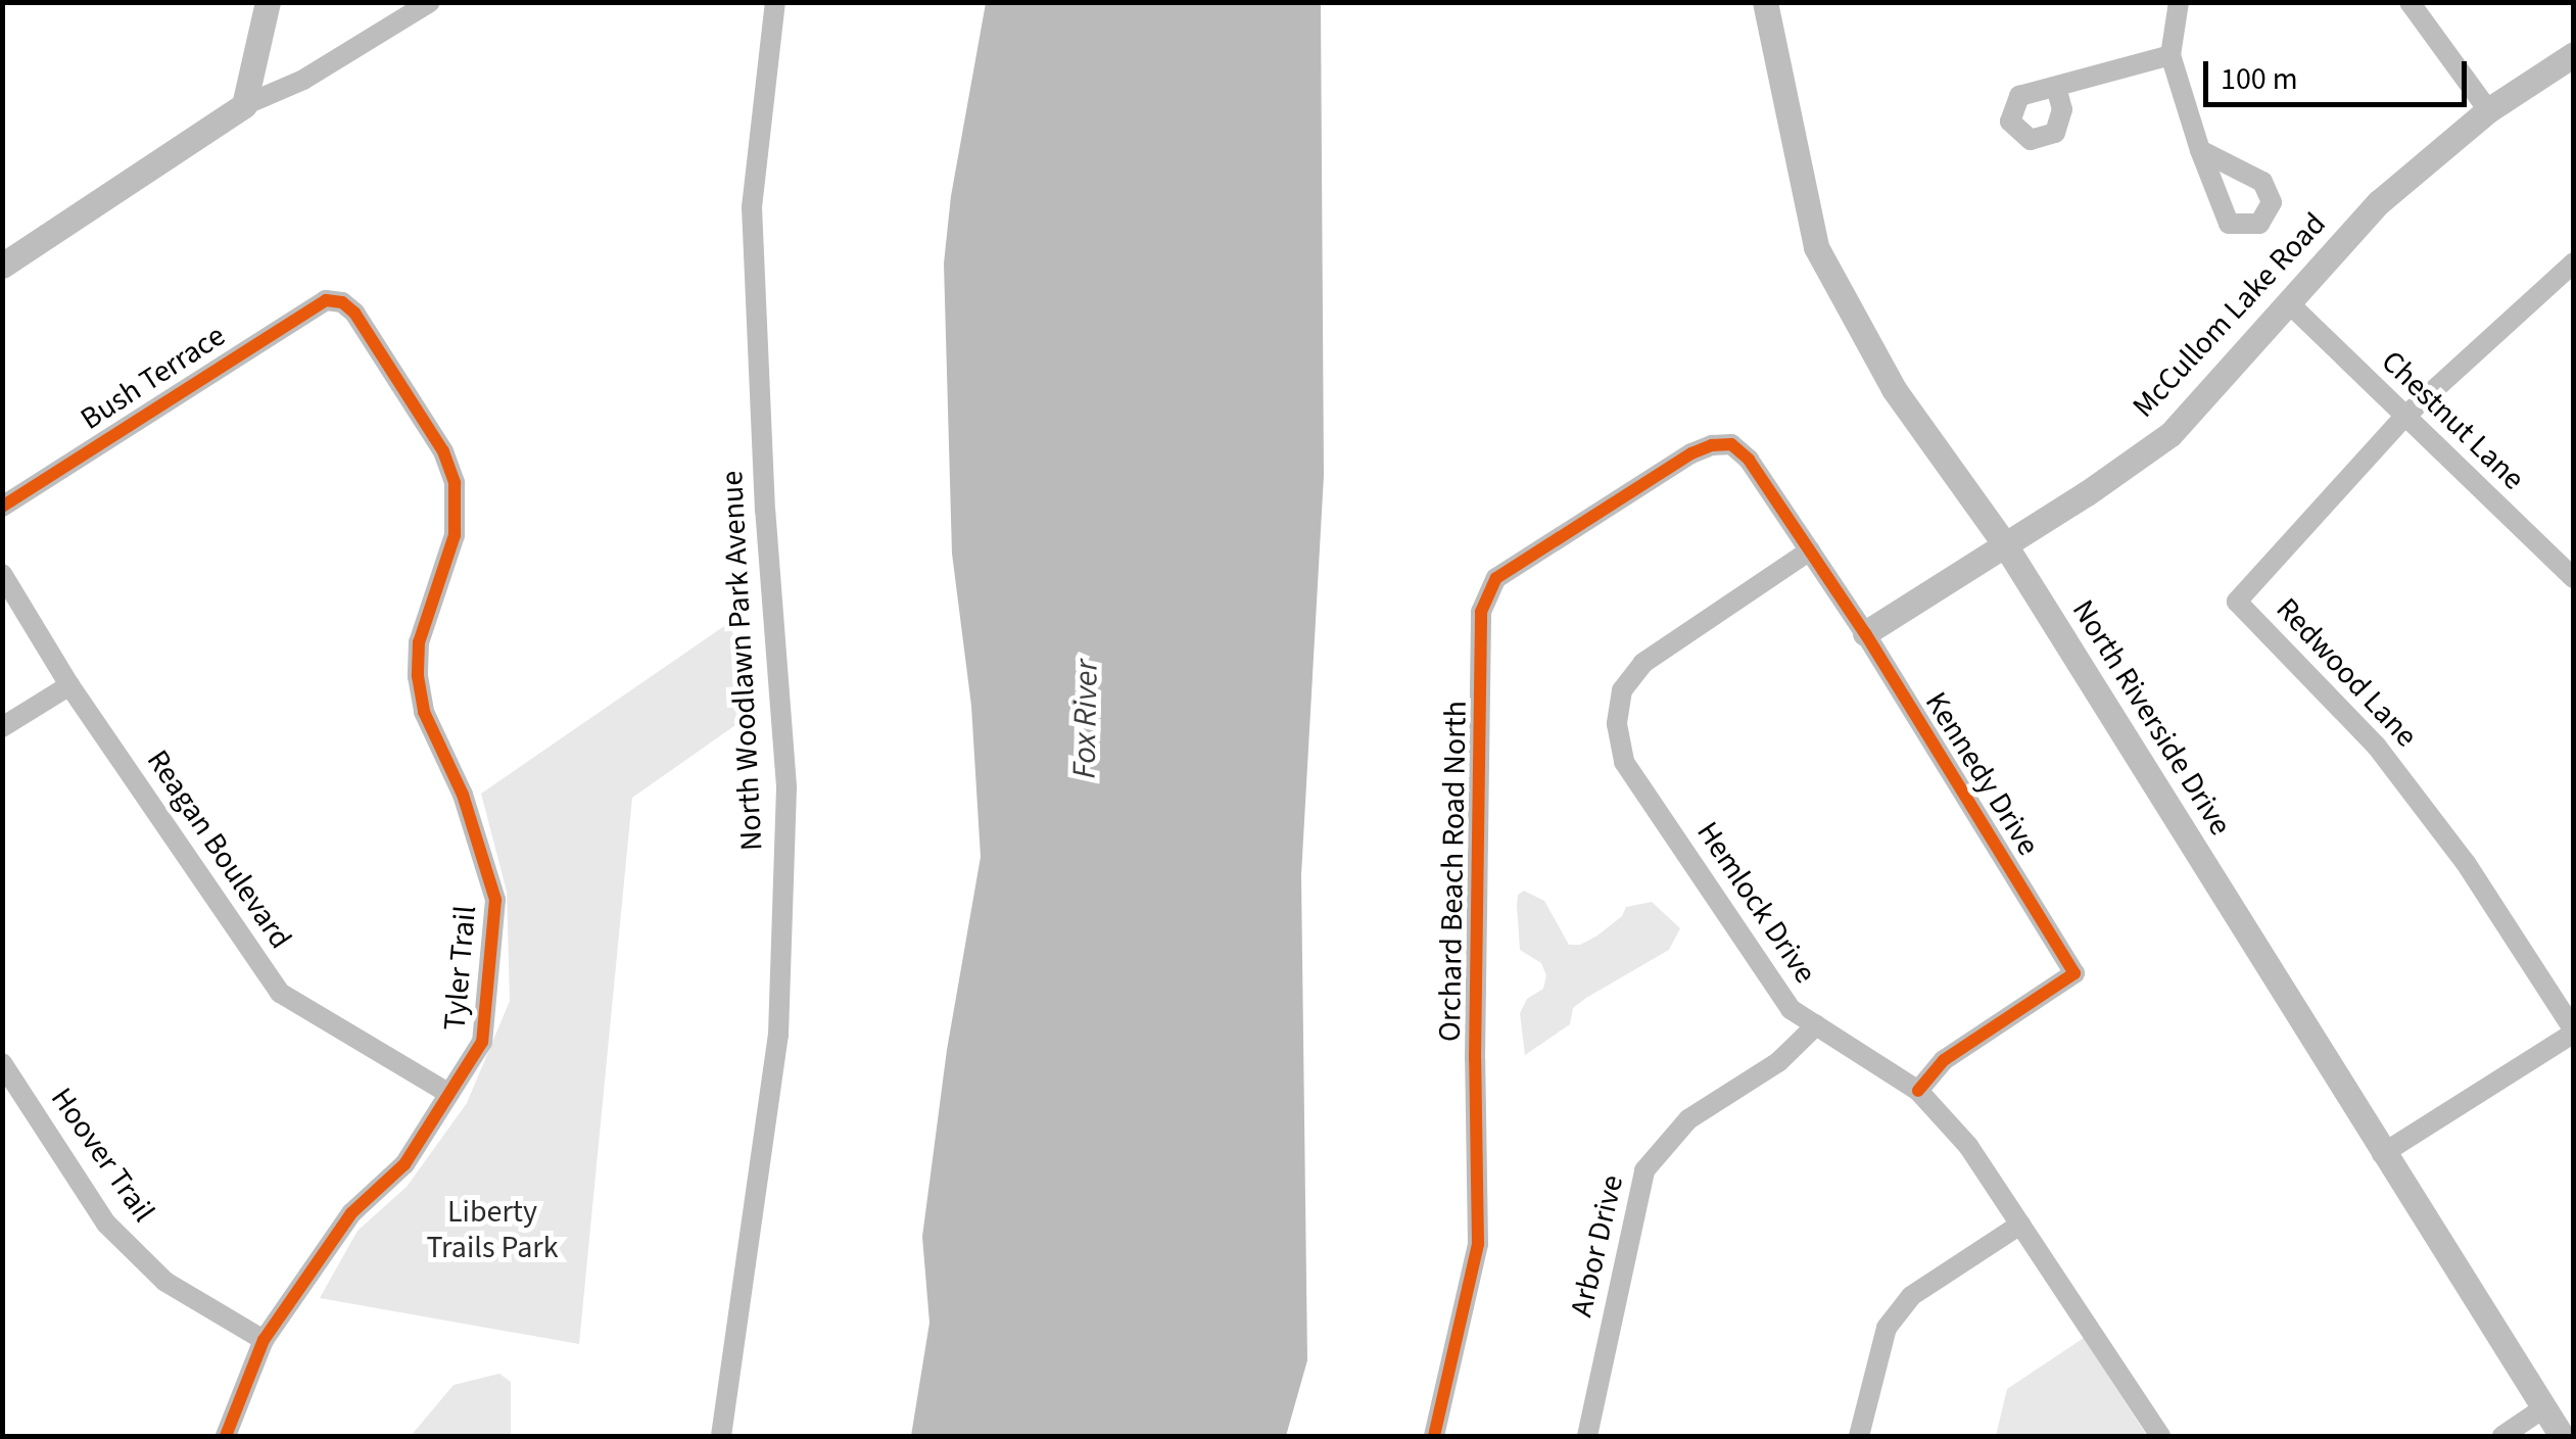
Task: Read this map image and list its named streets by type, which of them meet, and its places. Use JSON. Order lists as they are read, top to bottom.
{
  "streets": {
    "street": [
      "McCullom Lake Road",
      "Bush Terrace",
      "Chestnut Lane",
      "North Woodlawn Park Avenue",
      "Redwood Lane",
      "North Riverside Drive",
      "Kennedy Drive",
      "Reagan Boulevard",
      "Orchard Beach Road North",
      "Hemlock Drive",
      "Tyler Trail",
      "Hoover Trail",
      "Arbor Drive"
    ]
  },
  "crossings": [
    ["McCullom Lake Road", "Chestnut Lane"],
    ["McCullom Lake Road", "North Riverside Drive"],
    ["McCullom Lake Road", "Kennedy Drive"],
    ["Bush Terrace", "Tyler Trail"],
    ["Chestnut Lane", "Redwood Lane"],
    ["Kennedy Drive", "Orchard Beach Road North"],
    ["Kennedy Drive", "Hemlock Drive"],
    ["Reagan Boulevard", "Tyler Trail"],
    ["Hemlock Drive", "Arbor Drive"],
    ["Tyler Trail", "Hoover Trail"]
  ],
  "water": ["Fox River"],
  "parks": ["Liberty Trails Park"],
  "scale_bar": "100 m"
}
